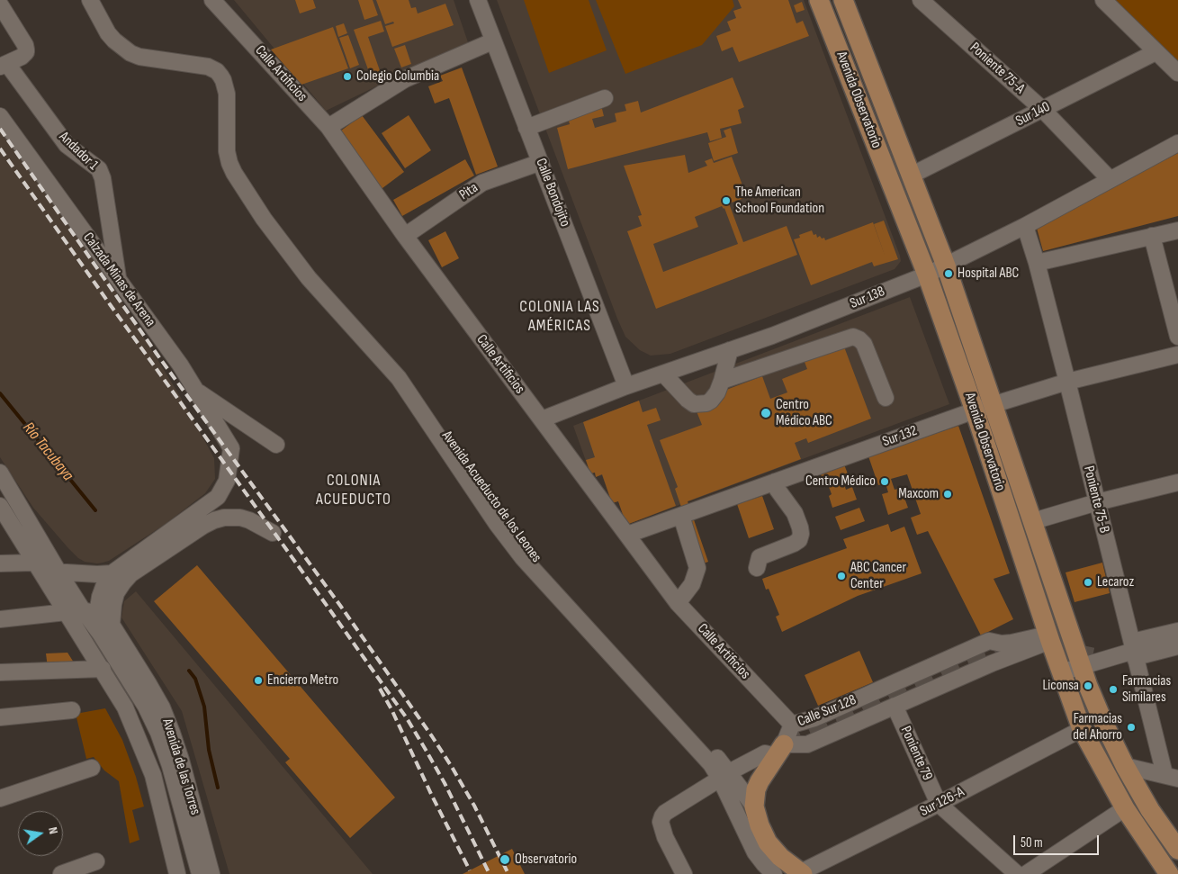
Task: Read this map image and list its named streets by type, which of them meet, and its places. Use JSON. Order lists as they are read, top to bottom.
{
  "streets": {
    "main road": ["Avenida Observatorio"],
    "street": [
      "Poniente 75-A",
      "Calle Artificios",
      "Sur 140",
      "Andador 1",
      "Pita",
      "Calle Bondojito",
      "Calzada Minas de Arena",
      "Sur 138",
      "Sur 132",
      "Avenida Acueducto de los Leones",
      "Poniente 75-B",
      "Calle Sur 128",
      "Poniente 79",
      "Avenida de las Torres",
      "Sur 126-A"
    ]
  },
  "crossings": [
    ["Poniente 75-A", "Sur 140"],
    ["Poniente 75-A", "Sur 138"],
    ["Calle Artificios", "Pita"],
    ["Calle Artificios", "Sur 138"],
    ["Calle Artificios", "Sur 132"],
    ["Calle Artificios", "Calle Sur 128"],
    ["Avenida Observatorio", "Sur 140"],
    ["Avenida Observatorio", "Sur 138"],
    ["Avenida Observatorio", "Sur 132"],
    ["Avenida Observatorio", "Calle Sur 128"],
    ["Avenida Observatorio", "Sur 126-A"],
    ["Andador 1", "Calzada Minas de Arena"],
    ["Pita", "Calle Bondojito"],
    ["Calle Bondojito", "Sur 138"],
    ["Sur 138", "Poniente 75-B"],
    ["Sur 132", "Poniente 75-B"],
    ["Calle Sur 128", "Poniente 79"],
    ["Poniente 79", "Sur 126-A"]
  ],
  "districts": ["COLONIA LAS AMÉRICAS", "COLONIA ACUEDUCTO"],
  "water": ["Río Tacubaya"],
  "places": [
    "Colegio Columbia",
    "The American School Foundation",
    "Hospital ABC",
    "Centro Médico ABC",
    "Centro Médico",
    "Maxcom",
    "ABC Cancer Center",
    "Lecaroz",
    "Encierro Metro",
    "Liconsa",
    "Farmacias Similares",
    "Farmacias del Ahorro",
    "Observatorio"
  ],
  "scale_bar": "50 m",
  "north": "right"
}
